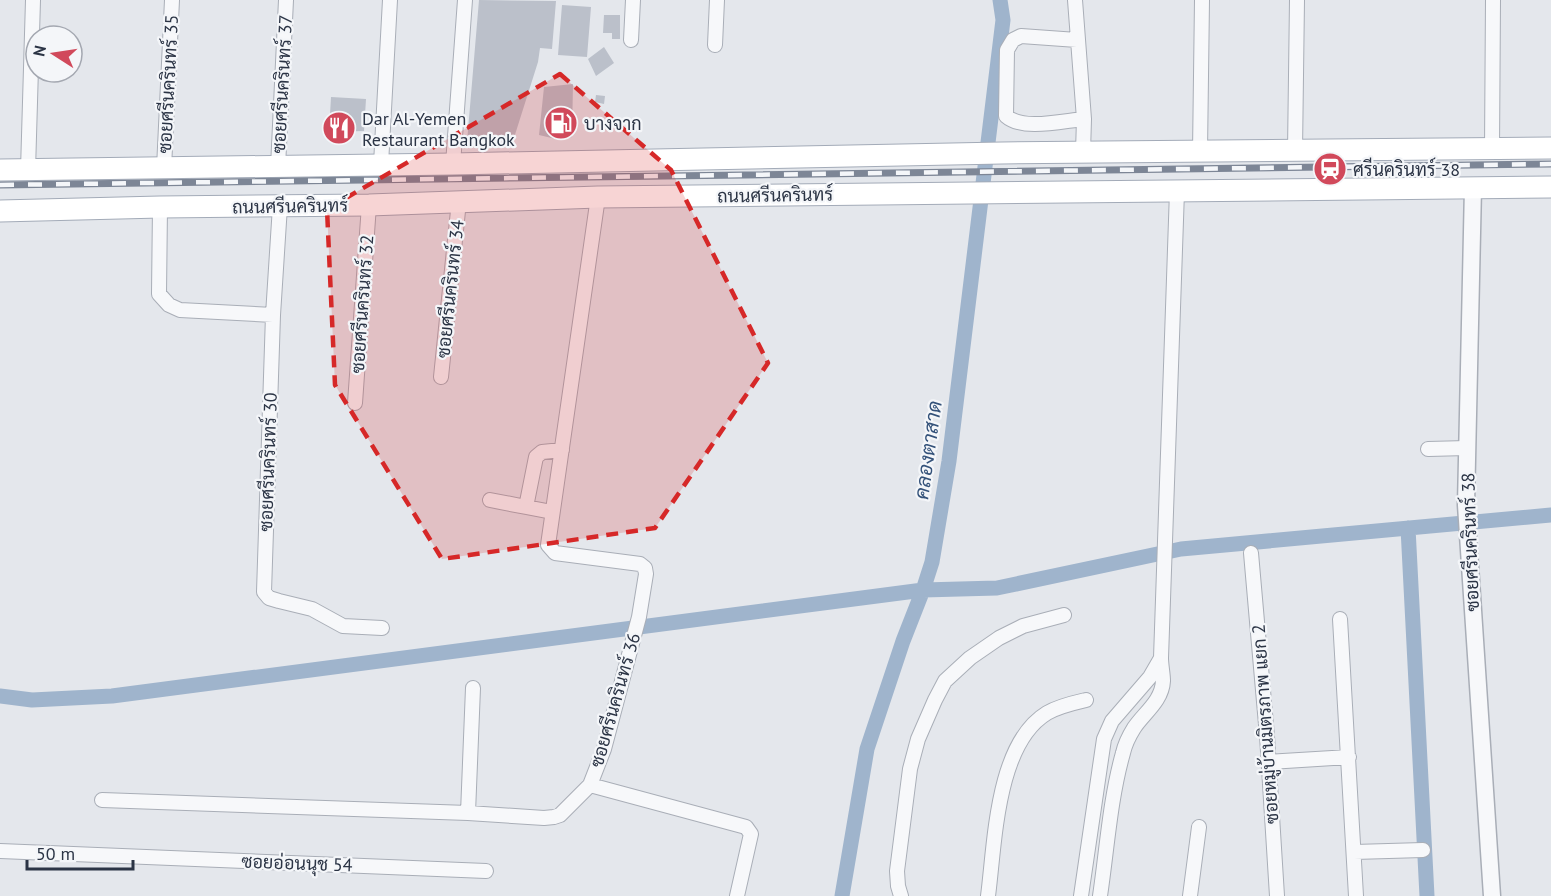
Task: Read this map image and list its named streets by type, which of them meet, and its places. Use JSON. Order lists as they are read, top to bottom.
{
  "streets": {
    "main road": ["ถนนศรีนครินทร์"],
    "street": [
      "ซอยศรีนครินทร์ 35",
      "ซอยศรีนครินทร์ 37",
      "ซอยศรีนครินทร์ 34",
      "ซอยศรีนครินทร์ 32",
      "ซอยศรีนครินทร์ 30",
      "ซอยศรีนครินทร์ 38",
      "ซอยศรีนครินทร์ 36",
      "ซอยหมู่บ้านมิตรภาพ แยก 2",
      "ซอยอ่อนนุช 54"
    ]
  },
  "crossings": [
    ["ซอยศรีนครินทร์ 35", "ถนนศรีนครินทร์"],
    ["ซอยศรีนครินทร์ 37", "ถนนศรีนครินทร์"],
    ["ถนนศรีนครินทร์", "ซอยศรีนครินทร์ 34"],
    ["ถนนศรีนครินทร์", "ซอยศรีนครินทร์ 32"],
    ["ถนนศรีนครินทร์", "ซอยศรีนครินทร์ 30"],
    ["ถนนศรีนครินทร์", "ซอยศรีนครินทร์ 38"],
    ["ถนนศรีนครินทร์", "ซอยศรีนครินทร์ 36"]
  ],
  "water": ["คลองตาสาด"],
  "places": {
    "fuel station": ["บางจาก"],
    "restaurant": ["Dar Al-Yemen Restaurant Bangkok"],
    "station": ["ศรีนครินทร์ 38"]
  },
  "scale_bar": "50 m",
  "north": "left"
}
